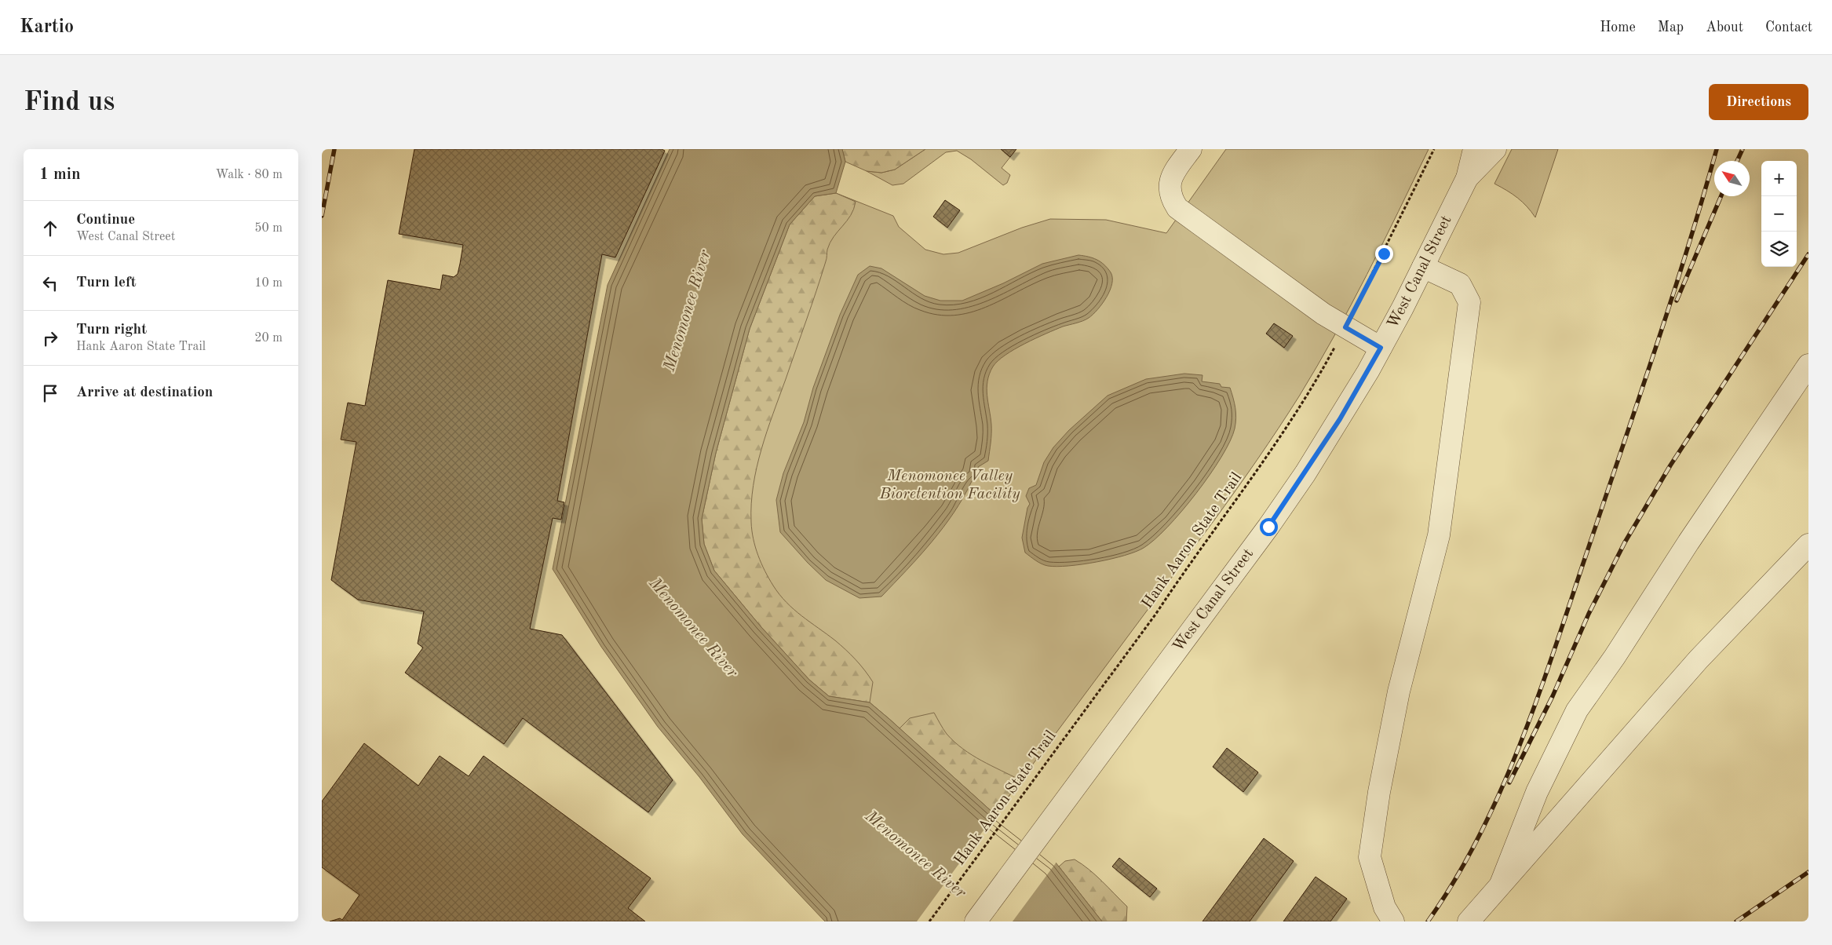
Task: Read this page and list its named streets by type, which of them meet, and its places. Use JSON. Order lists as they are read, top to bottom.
{
  "streets": {
    "street": ["West Canal Street"],
    "path": ["Hank Aaron State Trail"]
  },
  "water": ["Menomonee River"],
  "parks": ["Menomonee Valley Bioretention Facility"],
  "north": "top left",
  "page": {
    "header": "Kartio",
    "nav": [
      "Home",
      "Map",
      "About",
      "Contact"
    ],
    "buttons": "Directions",
    "title": "Find us",
    "heading": ["1 min", "Walk · 80 m"],
    "map_buttons": ["+", "−"],
    "list": [
      ["Continue", "West Canal Street", "50 m"],
      ["Turn left", "10 m"],
      ["Turn right", "Hank Aaron State Trail", "20 m"],
      "Arrive at destination"
    ]
  }
}
